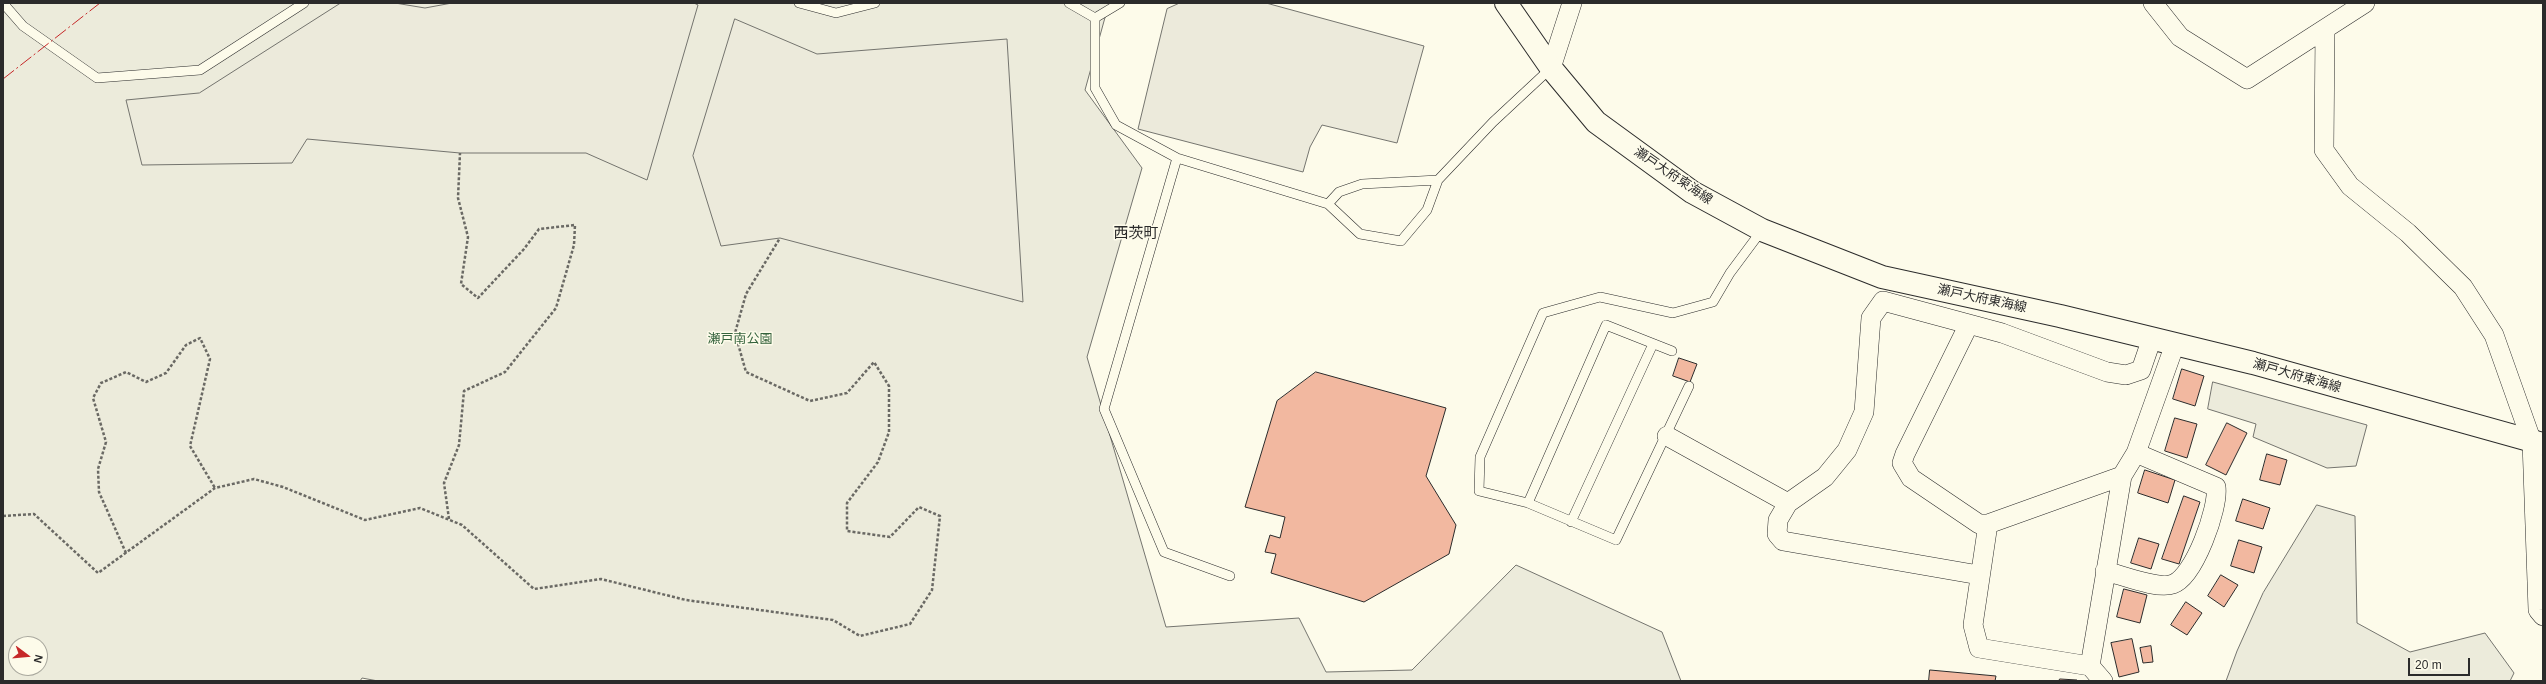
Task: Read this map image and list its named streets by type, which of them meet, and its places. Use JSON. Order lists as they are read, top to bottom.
{
  "streets": {
    "main road": ["瀬戸大府東海線"]
  },
  "districts": ["西茨町"],
  "parks": ["瀬戸南公園"],
  "scale_bar": "20 m",
  "north": "right"
}
